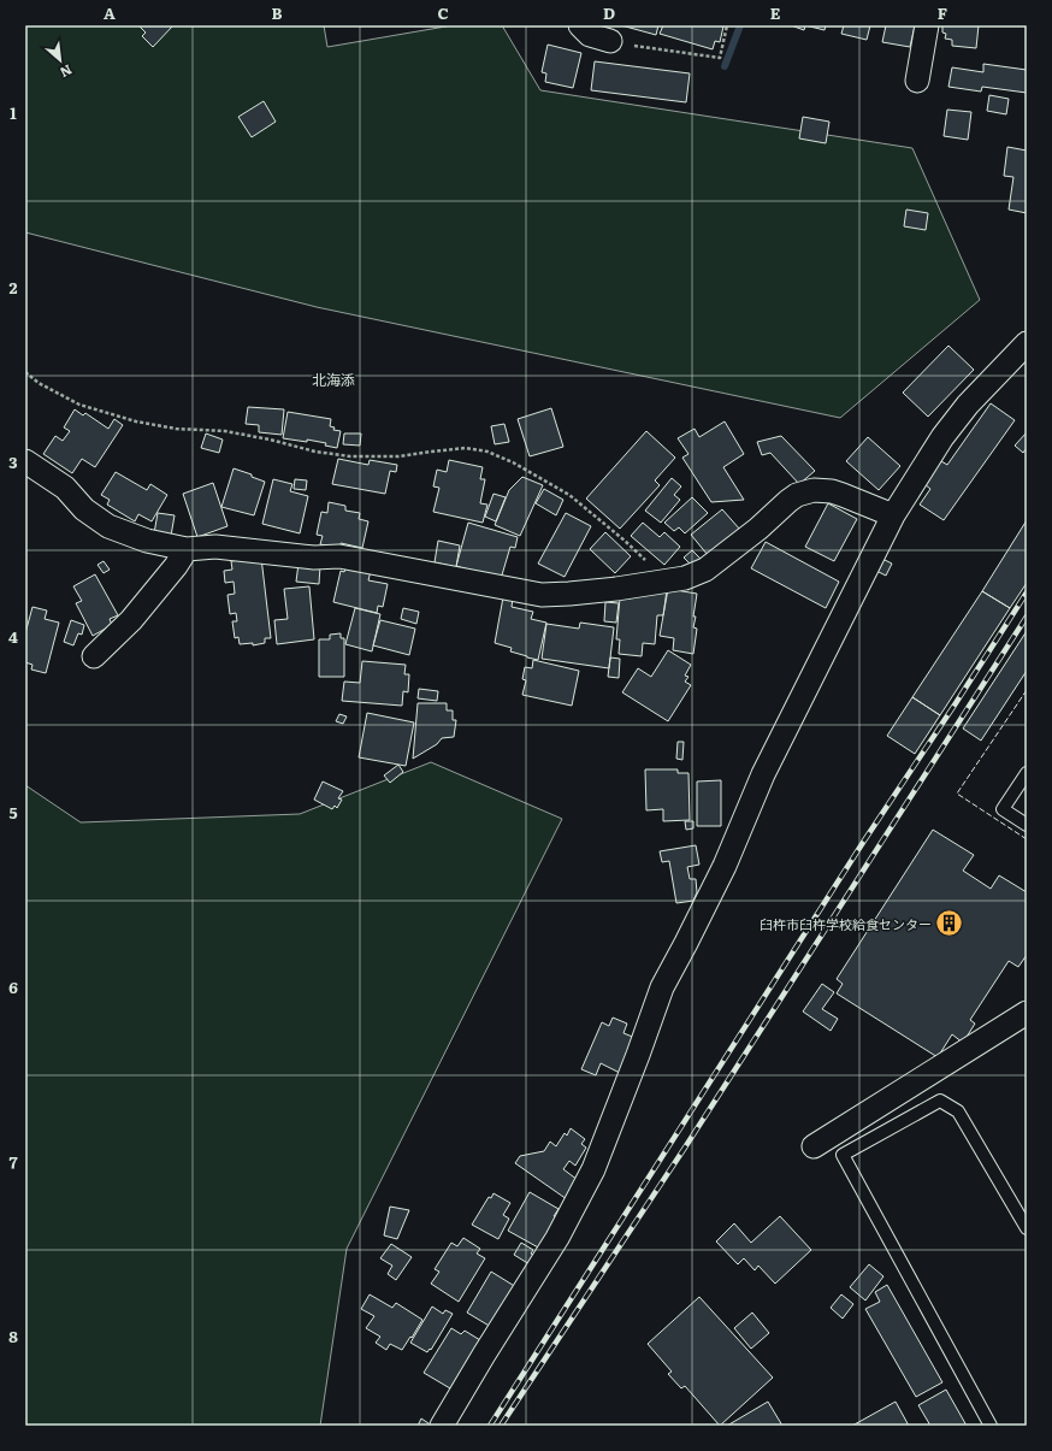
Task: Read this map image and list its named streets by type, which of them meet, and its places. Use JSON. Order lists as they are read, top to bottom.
{
  "districts": ["北海添"],
  "places": {
    "building": ["臼杵市臼杵学校給食センター"]
  },
  "north": "bottom right",
  "grid": {
    "columns": [
      "A",
      "B",
      "C",
      "D",
      "E",
      "F"
    ],
    "rows": [
      "1",
      "2",
      "3",
      "4",
      "5",
      "6",
      "7",
      "8"
    ]
  }
}
